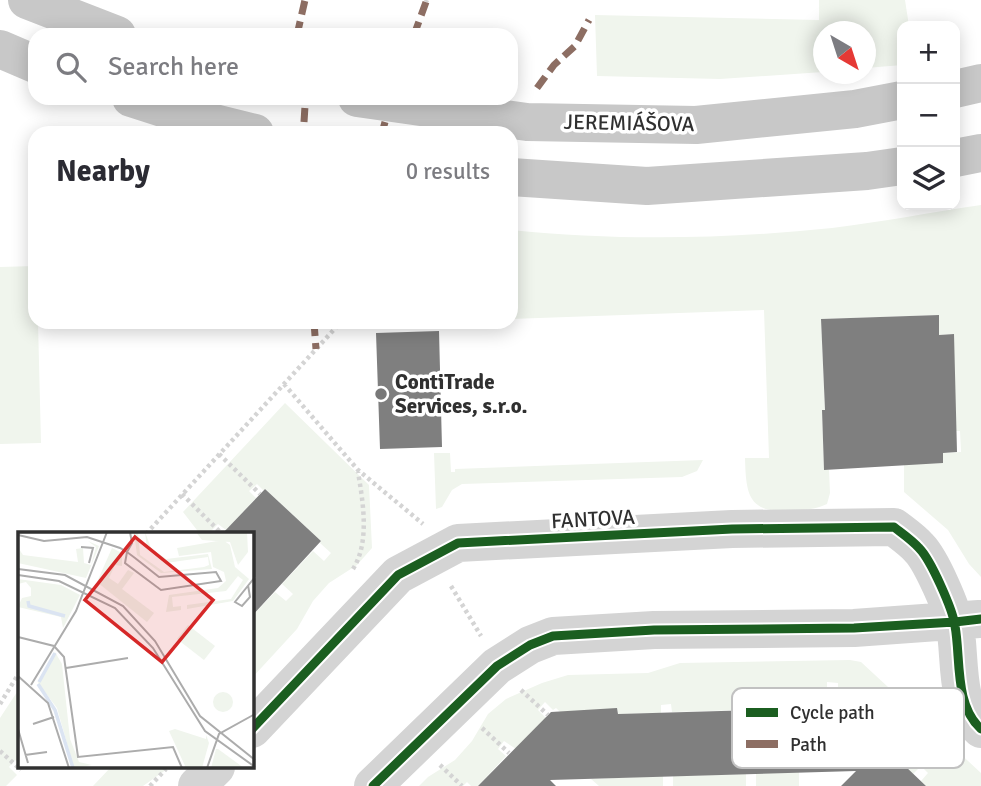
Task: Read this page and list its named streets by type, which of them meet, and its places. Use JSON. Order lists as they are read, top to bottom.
{
  "streets": {
    "main road": ["JEREMIÁŠOVA"],
    "street": ["FANTOVA"]
  },
  "places": ["ContiTrade Services, s.r.o."],
  "legend": ["Cycle path", "Path"],
  "north": "bottom right",
  "page": {
    "map_buttons": ["+", "−"],
    "search": "Search here",
    "heading": ["Nearby", "0 results"]
  }
}
